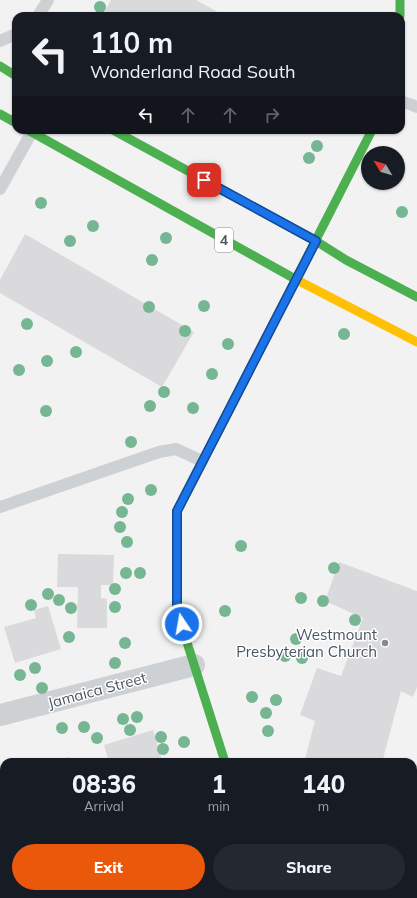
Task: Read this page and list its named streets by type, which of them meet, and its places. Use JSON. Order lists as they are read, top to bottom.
{
  "streets": {
    "main road": ["4"],
    "street": ["Jamaica Street"]
  },
  "places": ["Westmount Presbyterian Church"],
  "north": "top left",
  "page": {
    "turn": ["110 m", "Wonderland Road South"],
    "eta": [
      "08:36",
      "Arrival",
      "1",
      "min",
      "140",
      "m"
    ],
    "buttons": ["Exit", "Share"]
  }
}
